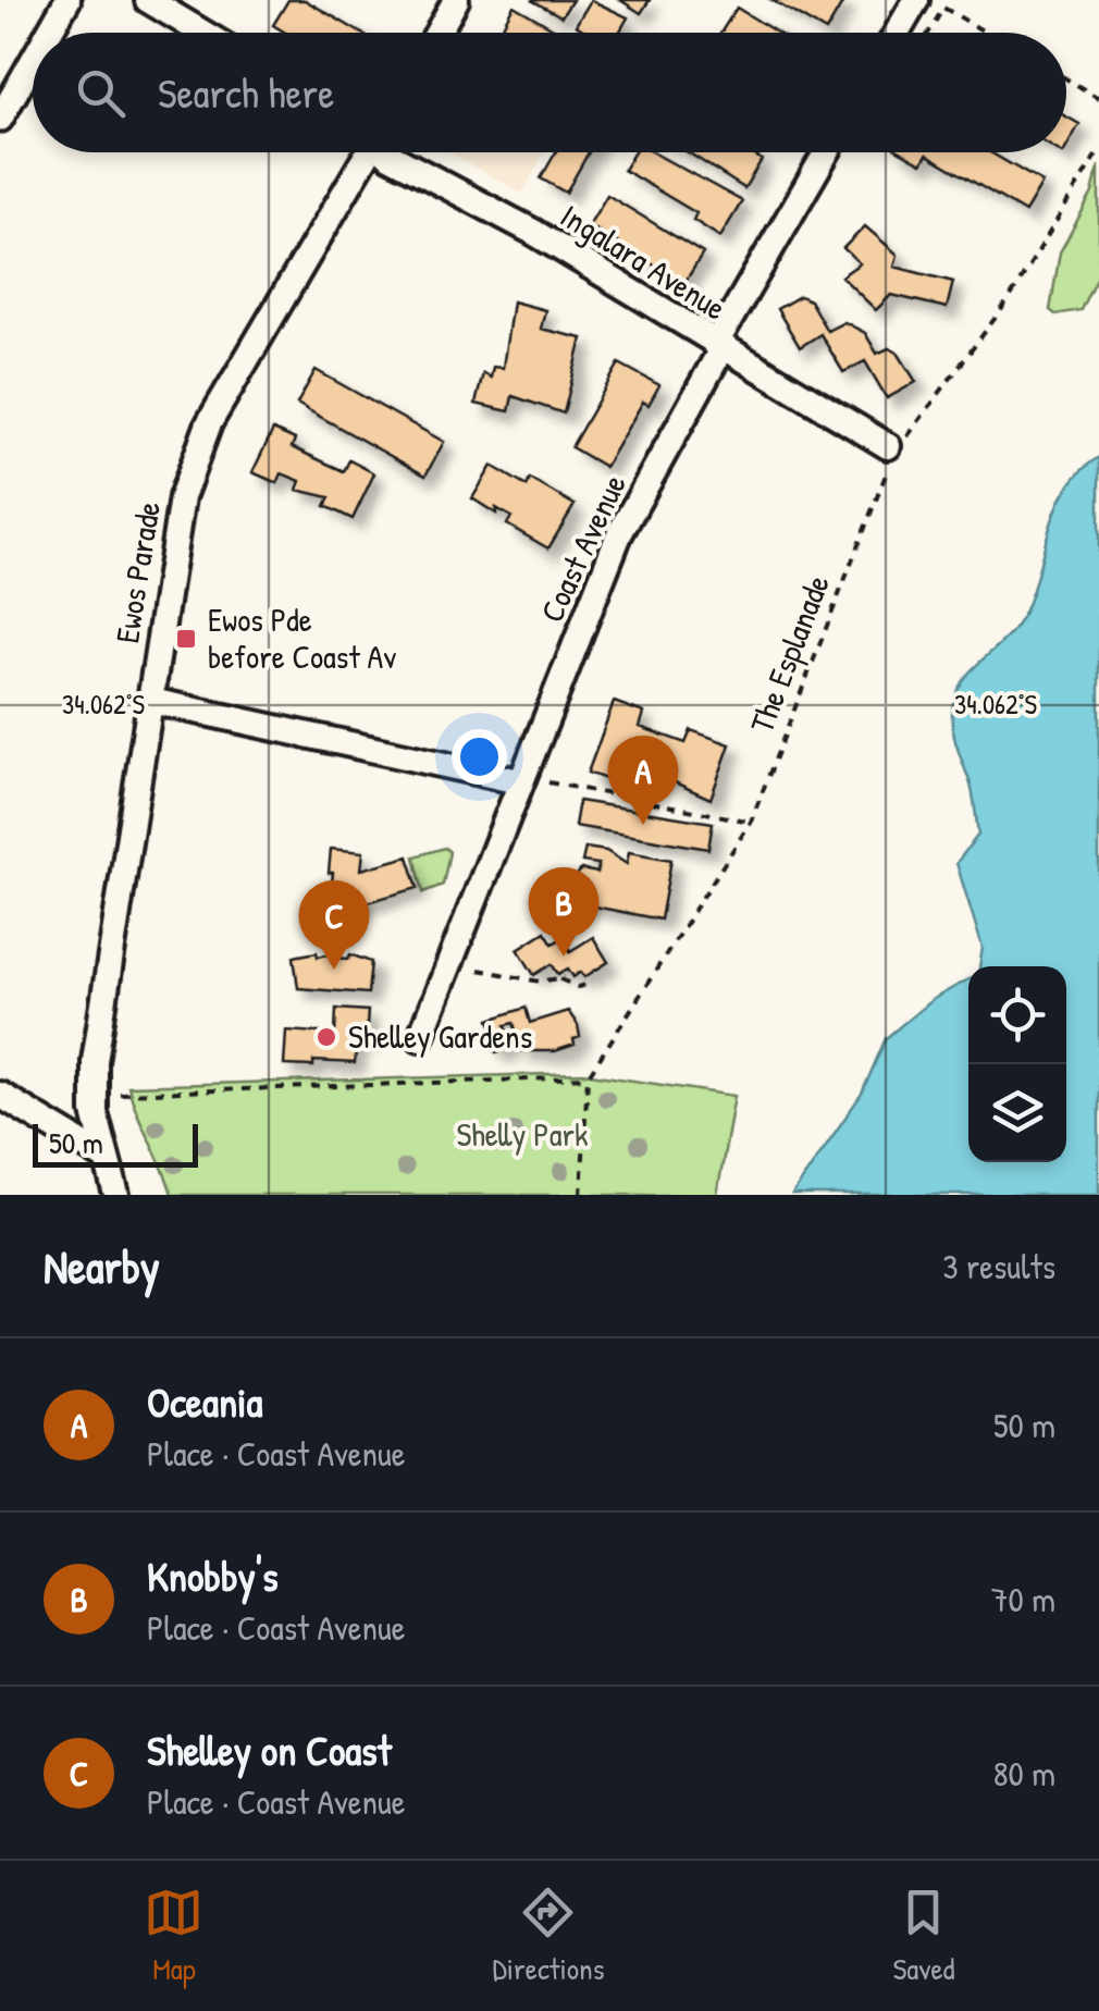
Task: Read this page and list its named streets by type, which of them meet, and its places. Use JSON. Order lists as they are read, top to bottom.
{
  "streets": {
    "street": ["Ingalara Avenue", "Coast Avenue", "Ewos Parade"],
    "path": ["The Esplanade"]
  },
  "crossings": [
    ["Ingalara Avenue", "Coast Avenue"],
    ["Ingalara Avenue", "The Esplanade"]
  ],
  "parks": ["Shelly Park"],
  "places": {
    "transit": ["Ewos Pde before Coast Av"],
    "other": ["Shelley Gardens"]
  },
  "scale_bar": "50 m",
  "page": {
    "search": "Search here",
    "pins": ["A", "B", "C"],
    "scale": "50 m",
    "heading": ["Nearby", "3 results"],
    "list": [
      {
        "mark": "A",
        "name": "Oceania",
        "note": "Place · Coast Avenue",
        "value": "50 m"
      },
      {
        "mark": "B",
        "name": "Knobby's",
        "note": "Place · Coast Avenue",
        "value": "70 m"
      },
      {
        "mark": "C",
        "name": "Shelley on Coast",
        "note": "Place · Coast Avenue",
        "value": "80 m"
      }
    ],
    "nav": ["Map", "Directions", "Saved"]
  },
  "coordinates": ["34.062°S"]
}
